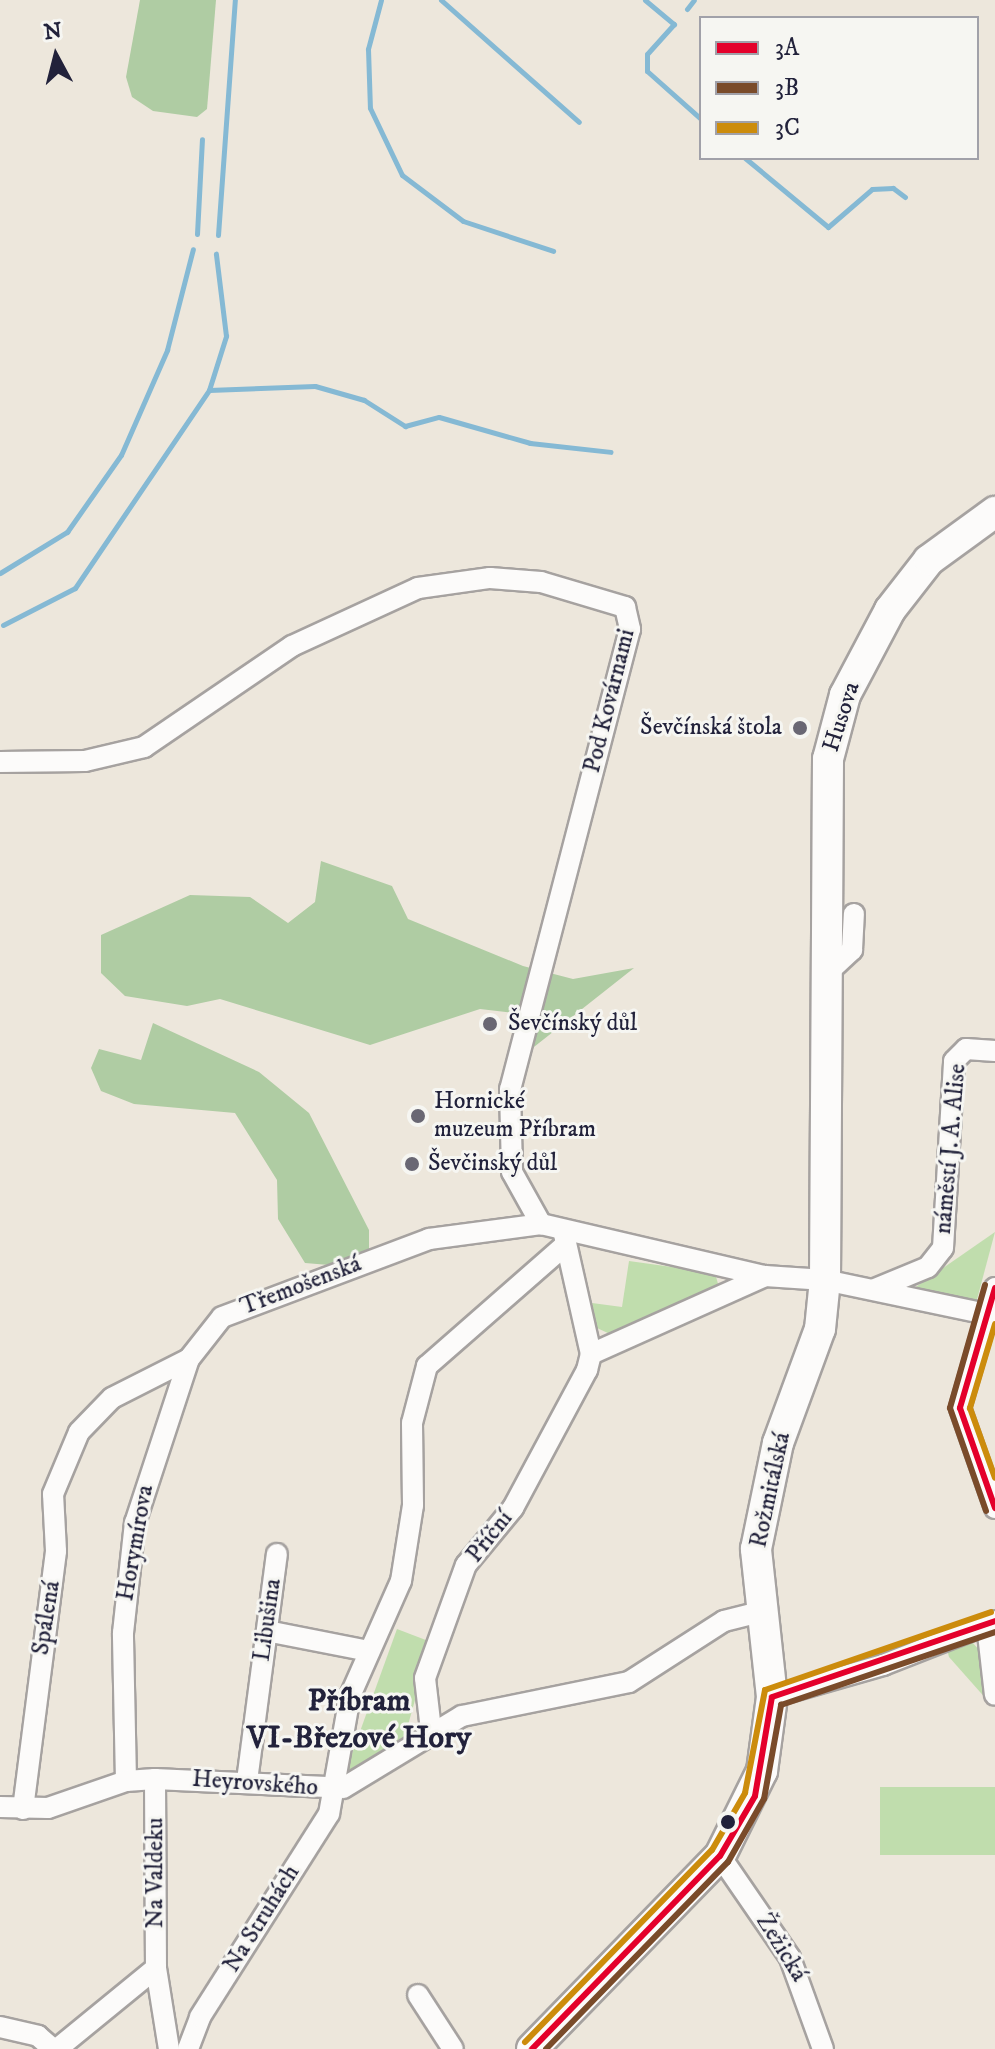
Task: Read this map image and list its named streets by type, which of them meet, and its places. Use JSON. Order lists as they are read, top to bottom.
{
  "streets": {
    "main road": ["Husova", "Rožmitálská"],
    "street": [
      "Pod Kovárnami",
      "náměstí J. A. Alise",
      "Třemošenská",
      "Příční",
      "Horymírova",
      "Spálená",
      "Libušina",
      "Heyrovského",
      "Na Valdeku",
      "Na Struhách",
      "Žežická"
    ]
  },
  "crossings": [
    ["Pod Kovárnami", "Třemošenská"],
    ["Husova", "Třemošenská"],
    ["Husova", "Rožmitálská"],
    ["Třemošenská", "Rožmitálská"],
    ["Třemošenská", "Horymírova"],
    ["Třemošenská", "Spálená"],
    ["Třemošenská", "Na Struhách"],
    ["Rožmitálská", "Heyrovského"],
    ["Rožmitálská", "Žežická"],
    ["Příční", "Heyrovského"],
    ["Horymírova", "Heyrovského"],
    ["Spálená", "Heyrovského"],
    ["Libušina", "Heyrovského"],
    ["Heyrovského", "Na Valdeku"],
    ["Heyrovského", "Na Struhách"]
  ],
  "districts": ["Příbram VI-Březové Hory"],
  "places": [
    "Ševčínská štola",
    "Ševčínský důl",
    "Hornické muzeum Příbram",
    "Ševčinský důl"
  ],
  "lines": ["transit line 3B", "transit line 3A", "transit line 3C"],
  "legend": ["3A", "3B", "3C"],
  "north": "top"
}
